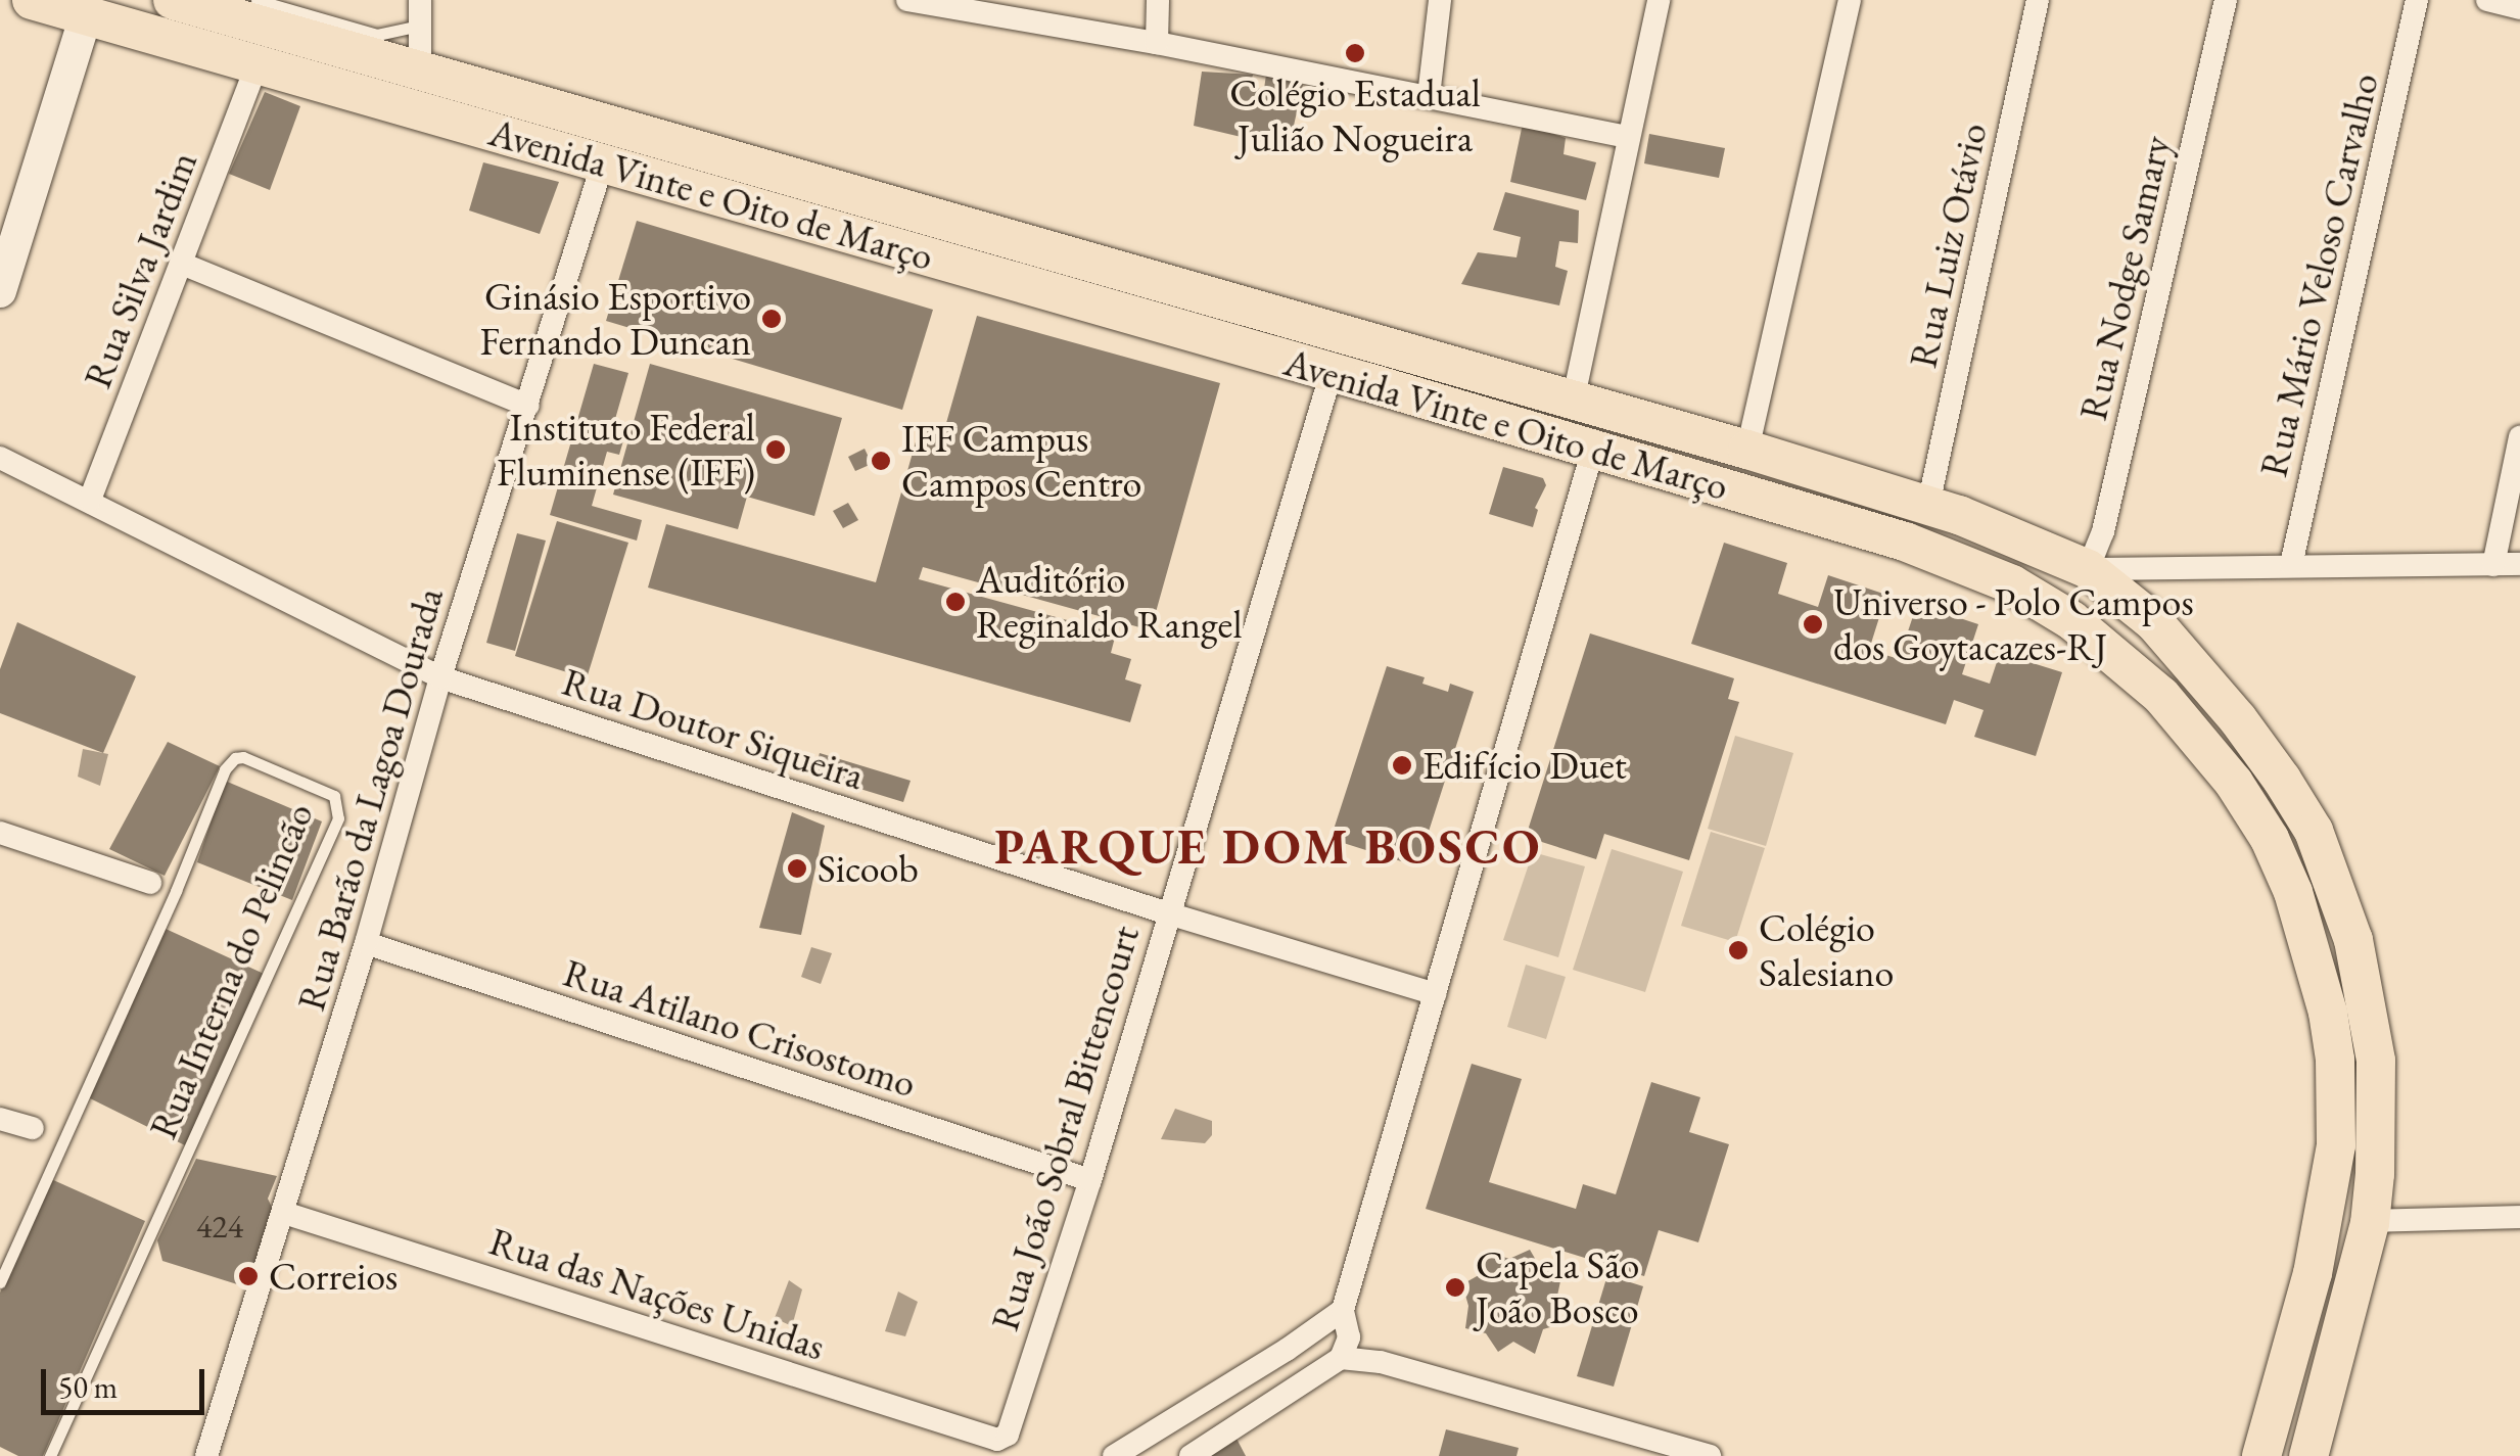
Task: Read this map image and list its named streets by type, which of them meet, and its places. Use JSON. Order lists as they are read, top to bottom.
{
  "streets": {
    "main road": ["Avenida Vinte e Oito de Março"],
    "street": [
      "Rua Luiz Otávio",
      "Rua Silva Jardim",
      "Rua Mário Veloso Carvalho",
      "Rua Nodge Samary",
      "Rua Doutor Siqueira",
      "Rua Barão da Lagoa Dourada",
      "Rua Atilano Crisostomo",
      "Rua João Sobral Bittencourt",
      "Rua das Nações Unidas"
    ],
    "lane": ["Rua Interna do Pelincão"]
  },
  "crossings": [
    ["Avenida Vinte e Oito de Março", "Rua Luiz Otávio"],
    ["Avenida Vinte e Oito de Março", "Rua Silva Jardim"],
    ["Avenida Vinte e Oito de Março", "Rua Nodge Samary"],
    ["Avenida Vinte e Oito de Março", "Rua Barão da Lagoa Dourada"],
    ["Avenida Vinte e Oito de Março", "Rua João Sobral Bittencourt"],
    ["Rua Silva Jardim", "Rua Doutor Siqueira"],
    ["Rua Doutor Siqueira", "Rua Barão da Lagoa Dourada"],
    ["Rua Doutor Siqueira", "Rua João Sobral Bittencourt"],
    ["Rua Barão da Lagoa Dourada", "Rua Atilano Crisostomo"],
    ["Rua Barão da Lagoa Dourada", "Rua das Nações Unidas"],
    ["Rua Atilano Crisostomo", "Rua João Sobral Bittencourt"],
    ["Rua João Sobral Bittencourt", "Rua das Nações Unidas"]
  ],
  "districts": ["PARQUE DOM BOSCO"],
  "places": [
    "Colégio Estadual Julião Nogueira",
    "Ginásio Esportivo Fernando Duncan",
    "Instituto Federal Fluminense (IFF)",
    "IFF Campus Campos Centro",
    "Auditório Reginaldo Rangel",
    "Universo - Polo Campos dos Goytacazes-RJ",
    "Edifício Duet",
    "Sicoob",
    "Colégio Salesiano",
    "Correios",
    "Capela São João Bosco"
  ],
  "house_numbers": ["424"],
  "scale_bar": "50 m"
}
